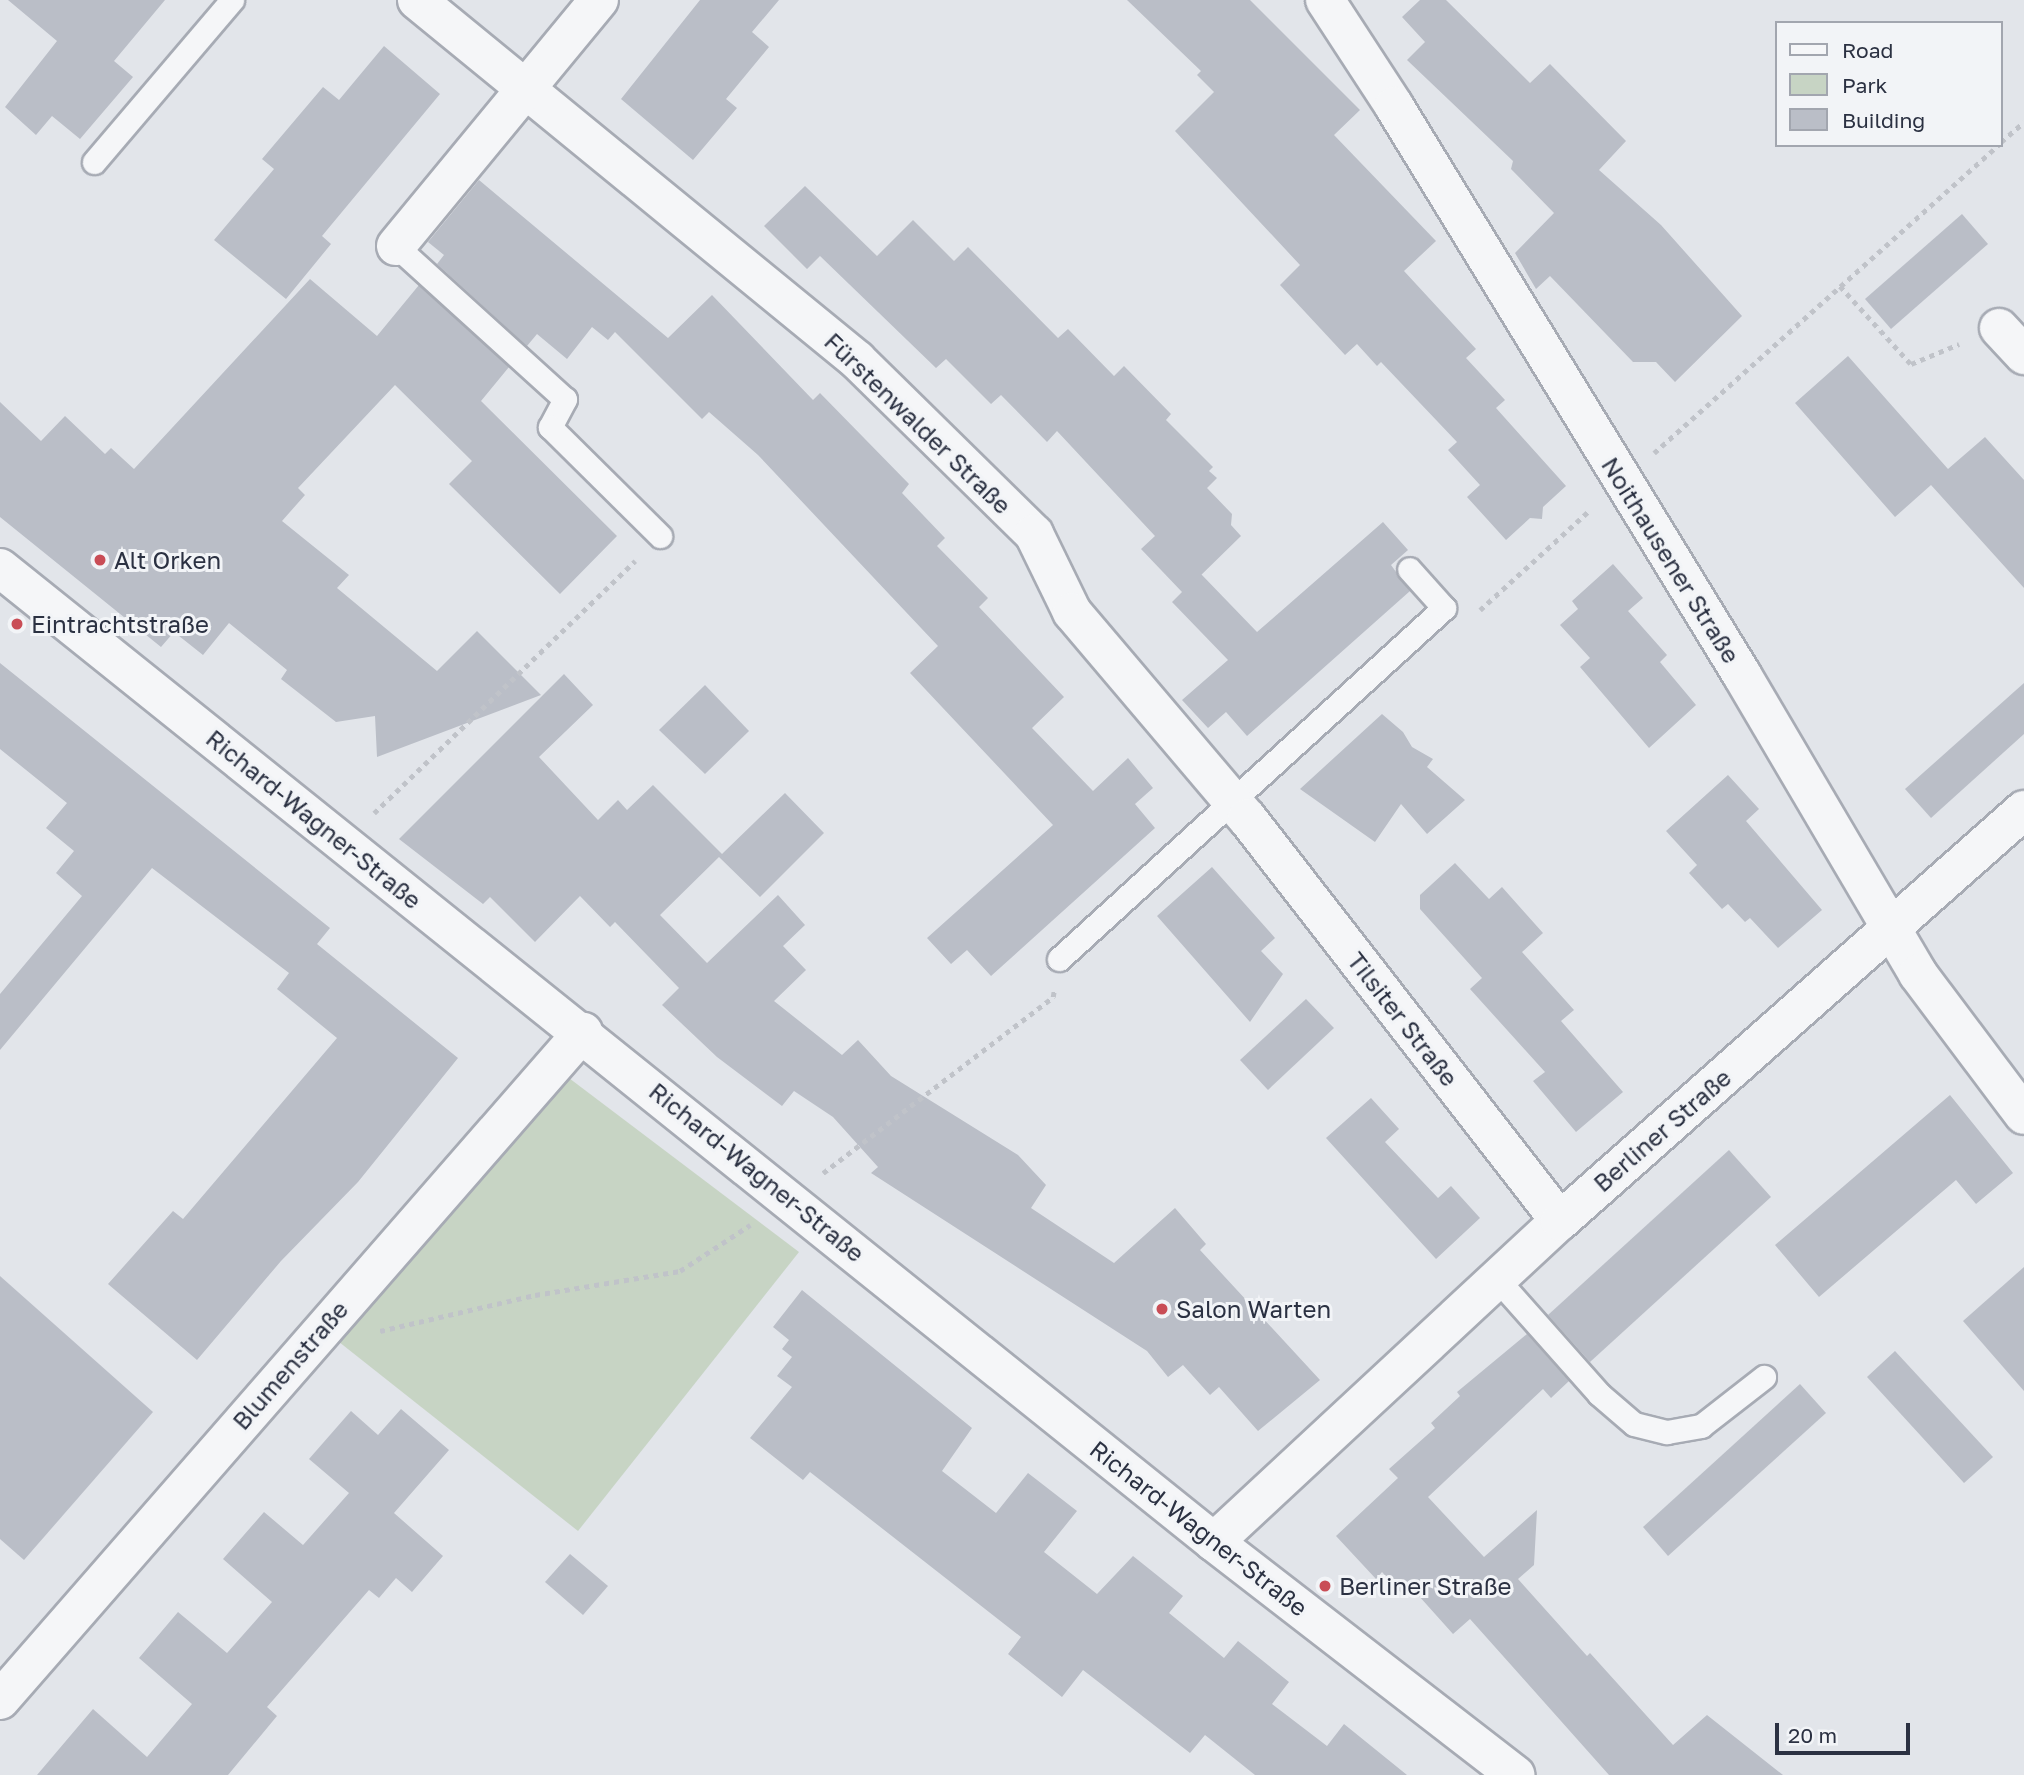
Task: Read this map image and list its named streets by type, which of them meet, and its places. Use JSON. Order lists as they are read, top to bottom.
{
  "streets": {
    "street": [
      "Fürstenwalder Straße",
      "Noithausener Straße",
      "Richard-Wagner-Straße",
      "Tilsiter Straße",
      "Berliner Straße",
      "Blumenstraße"
    ]
  },
  "crossings": [
    ["Fürstenwalder Straße", "Tilsiter Straße"],
    ["Noithausener Straße", "Berliner Straße"],
    ["Richard-Wagner-Straße", "Berliner Straße"],
    ["Richard-Wagner-Straße", "Blumenstraße"],
    ["Tilsiter Straße", "Berliner Straße"]
  ],
  "places": [
    "Alt Orken",
    "Eintrachtstraße",
    "Salon Warten",
    "Berliner Straße"
  ],
  "legend": ["Road", "Park", "Building"],
  "scale_bar": "20 m"
}
